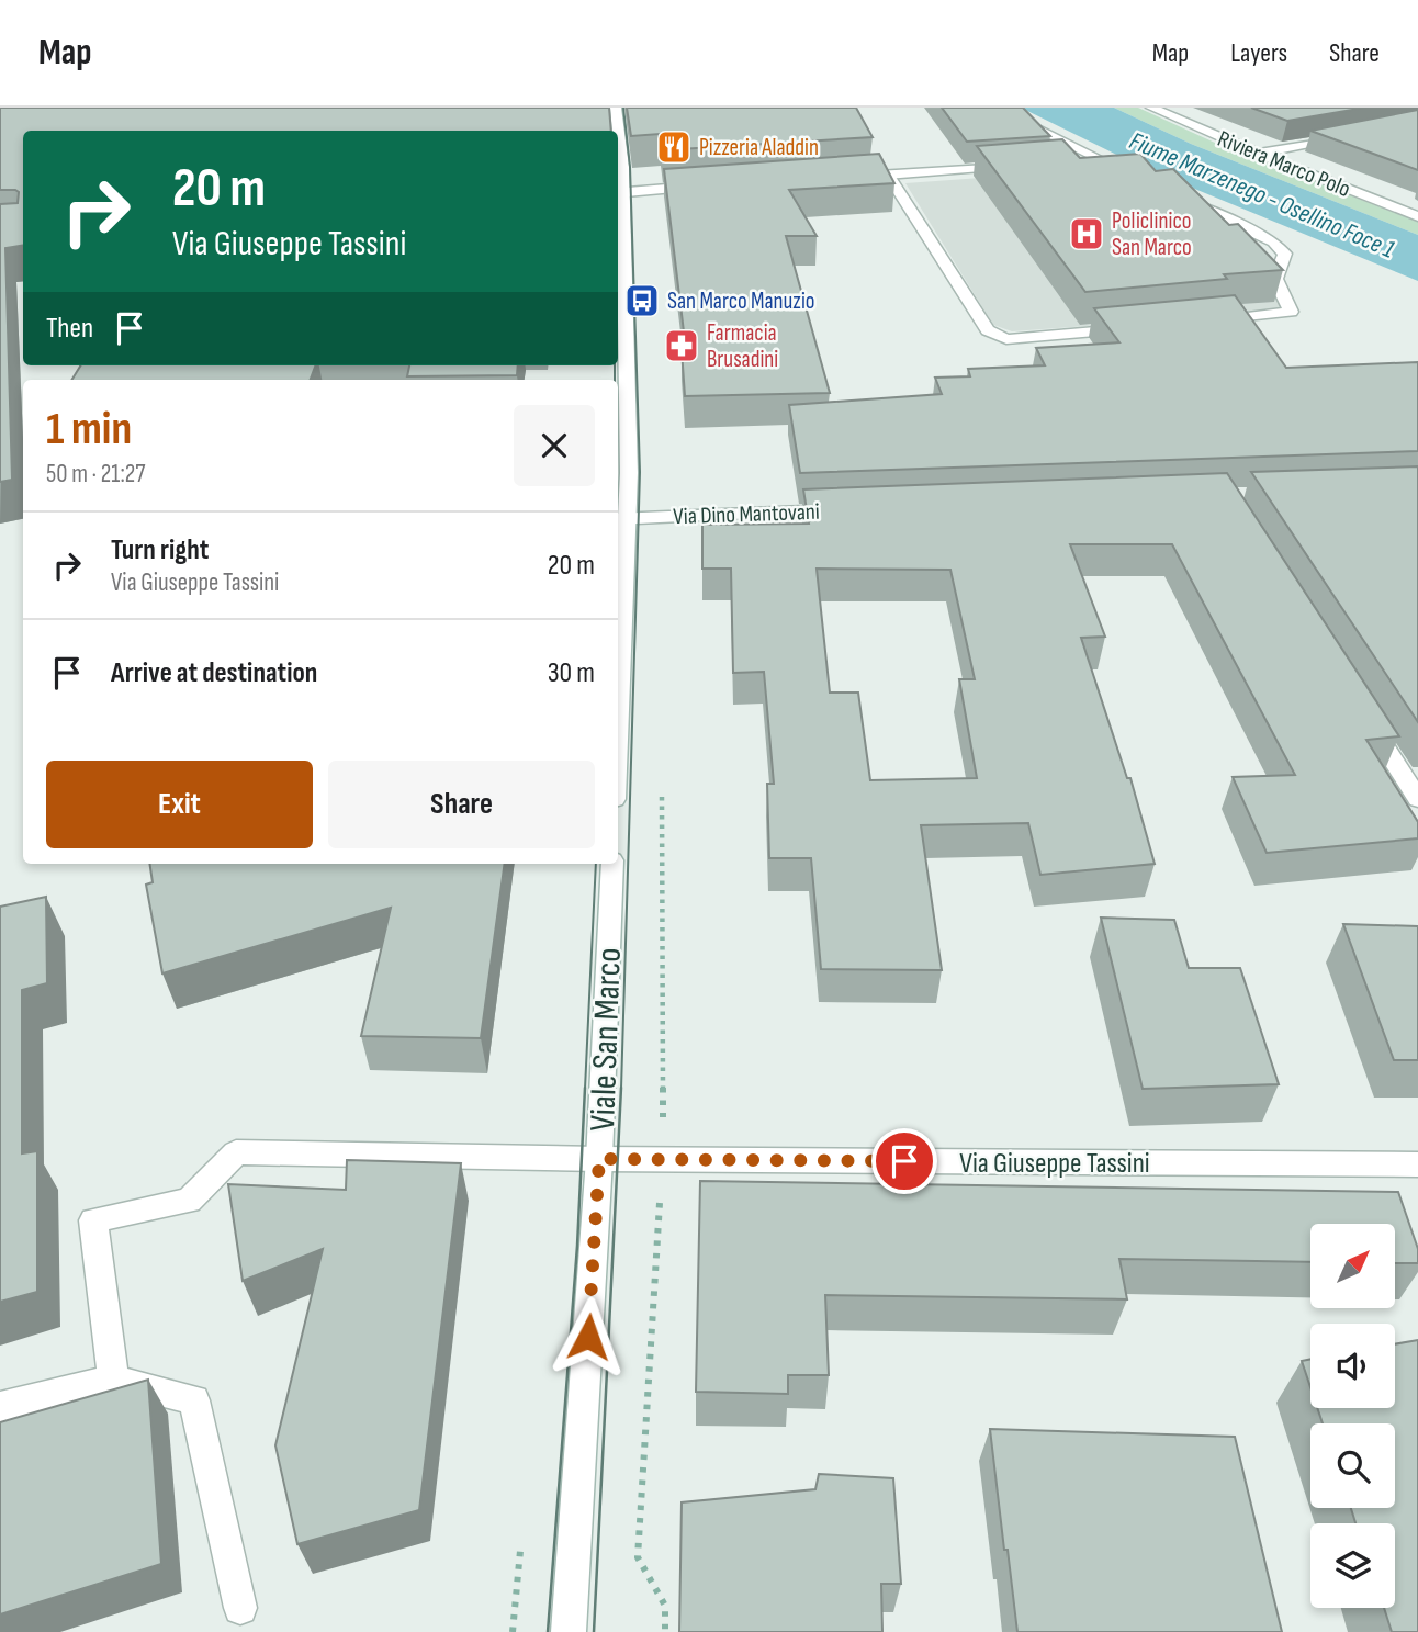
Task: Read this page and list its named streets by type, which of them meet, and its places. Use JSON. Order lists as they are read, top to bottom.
{
  "streets": {
    "street": [
      "Riviera Marco Polo",
      "Via Dino Mantovani",
      "Viale San Marco",
      "Via Giuseppe Tassini"
    ]
  },
  "crossings": [
    ["Viale San Marco", "Via Giuseppe Tassini"]
  ],
  "water": ["Fiume Marzenego - Osellino Foce 1"],
  "places": {
    "restaurant": ["Pizzeria Aladdin"],
    "hospital": ["Policlinico San Marco"],
    "bus stop": ["San Marco Manuzio"],
    "pharmacy": ["Farmacia Brusadini"]
  },
  "north": "top right",
  "page": {
    "header": "Map",
    "nav": ["Map", "Layers", "Share"],
    "turn": ["20 m", "Via Giuseppe Tassini"],
    "then": "Then",
    "heading": ["1 min", "50 m · 21:27"],
    "list": [
      {
        "name": "Turn right",
        "note": "Via Giuseppe Tassini",
        "value": "20 m"
      },
      {
        "name": "Arrive at destination",
        "value": "30 m"
      }
    ],
    "buttons": ["Exit", "Share"]
  }
}
